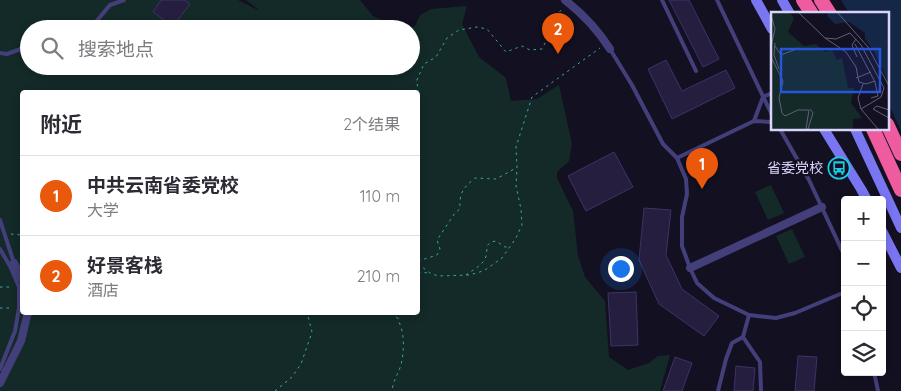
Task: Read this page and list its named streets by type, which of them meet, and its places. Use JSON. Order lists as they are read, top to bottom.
{
  "places": {
    "bus stop": ["省委党校"]
  },
  "page": {
    "pins": ["2", "1"],
    "search": "搜索地点",
    "heading": ["附近", "2个结果"],
    "list": [
      {
        "mark": "1",
        "name": "中共云南省委党校",
        "note": "大学",
        "value": "110 m"
      },
      {
        "mark": "2",
        "name": "好景客栈",
        "note": "酒店",
        "value": "210 m"
      }
    ],
    "map_buttons": ["+", "−"]
  }
}
